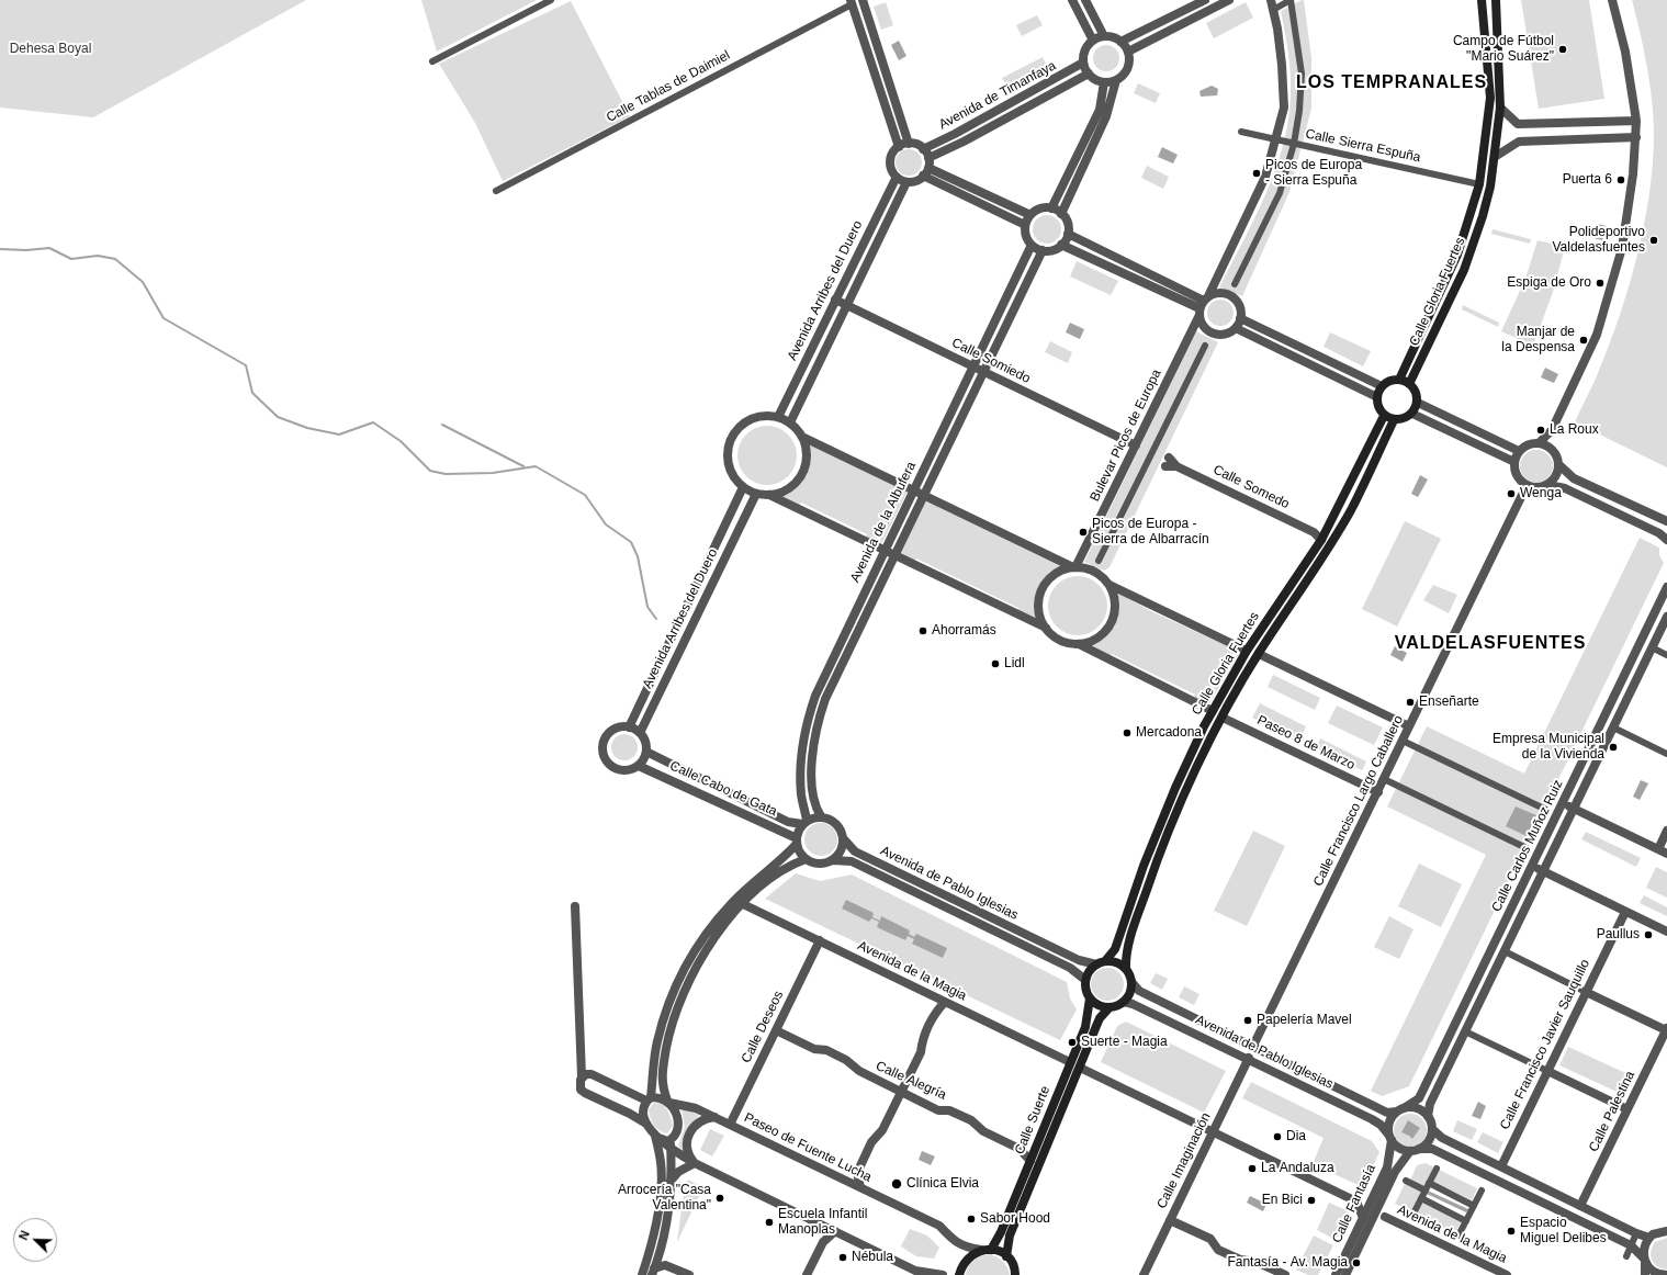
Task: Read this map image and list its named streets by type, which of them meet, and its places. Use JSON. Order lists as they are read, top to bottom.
{
  "streets": {
    "main road": ["Calle Gloria Fuertes", "Calle Suerte"],
    "street": [
      "Calle Tablas de Daimiel",
      "Avenida de Timanfaya",
      "Calle Sierra Espuña",
      "Avenida Arribes del Duero",
      "Calle Somiedo",
      "Bulevar Picos de Europa",
      "Calle Somedo",
      "Avenida de la Albufera",
      "Paseo 8 de Marzo",
      "Calle Cabo de Gata",
      "Calle Francisco Largo Caballero",
      "Calle Carlos Muñoz Ruiz",
      "Avenida de Pablo Iglesias",
      "Avenida de la Magia",
      "Calle Deseos",
      "Calle Francisco Javier Sauquillo",
      "Calle Alegría",
      "Calle Palestina",
      "Paseo de Fuente Lucha",
      "Calle Imaginación",
      "Calle Fantasía"
    ]
  },
  "crossings": [
    ["Avenida de Timanfaya", "Avenida Arribes del Duero"],
    ["Calle Sierra Espuña", "Calle Gloria Fuertes"],
    ["Calle Sierra Espuña", "Bulevar Picos de Europa"],
    ["Avenida Arribes del Duero", "Calle Somiedo"],
    ["Avenida Arribes del Duero", "Calle Cabo de Gata"],
    ["Calle Gloria Fuertes", "Calle Somedo"],
    ["Calle Gloria Fuertes", "Paseo 8 de Marzo"],
    ["Calle Gloria Fuertes", "Avenida de Pablo Iglesias"],
    ["Calle Gloria Fuertes", "Calle Suerte"],
    ["Calle Somiedo", "Bulevar Picos de Europa"],
    ["Calle Somiedo", "Avenida de la Albufera"],
    ["Avenida de la Albufera", "Calle Cabo de Gata"],
    ["Avenida de la Albufera", "Avenida de Pablo Iglesias"],
    ["Paseo 8 de Marzo", "Calle Francisco Largo Caballero"],
    ["Calle Cabo de Gata", "Avenida de Pablo Iglesias"],
    ["Calle Francisco Largo Caballero", "Avenida de Pablo Iglesias"],
    ["Calle Carlos Muñoz Ruiz", "Avenida de Pablo Iglesias"],
    ["Calle Carlos Muñoz Ruiz", "Calle Fantasía"],
    ["Avenida de Pablo Iglesias", "Calle Suerte"],
    ["Avenida de Pablo Iglesias", "Calle Imaginación"],
    ["Avenida de Pablo Iglesias", "Calle Fantasía"],
    ["Avenida de la Magia", "Calle Deseos"],
    ["Avenida de la Magia", "Calle Suerte"],
    ["Calle Deseos", "Calle Alegría"],
    ["Calle Deseos", "Paseo de Fuente Lucha"],
    ["Calle Alegría", "Calle Suerte"]
  ],
  "districts": ["LOS TEMPRANALES", "VALDELASFUENTES"],
  "parks": ["Dehesa Boyal"],
  "places": [
    "Campo de Fútbol \"Mario Suárez\"",
    "Picos de Europa - Sierra Espuña",
    "Puerta 6",
    "Polideportivo Valdelasfuentes",
    "Espiga de Oro",
    "Manjar de la Despensa",
    "La Roux",
    "Wenga",
    "Picos de Europa - Sierra de Albarracín",
    "Ahorramás",
    "Lidl",
    "Enseñarte",
    "Mercadona",
    "Empresa Municipal de la Vivienda",
    "Paullus",
    "Papelería Mavel",
    "Suerte - Magia",
    "Dia",
    "La Andaluza",
    "Clínica Elvia",
    "Arrocería \"Casa Valentina\"",
    "En Bici",
    "Sabor Hood",
    "Escuela Infantil Manoplas",
    "Espacio Miguel Delibes",
    "Nébula",
    "Fantasía - Av. Magia"
  ],
  "north": "top left"
}
